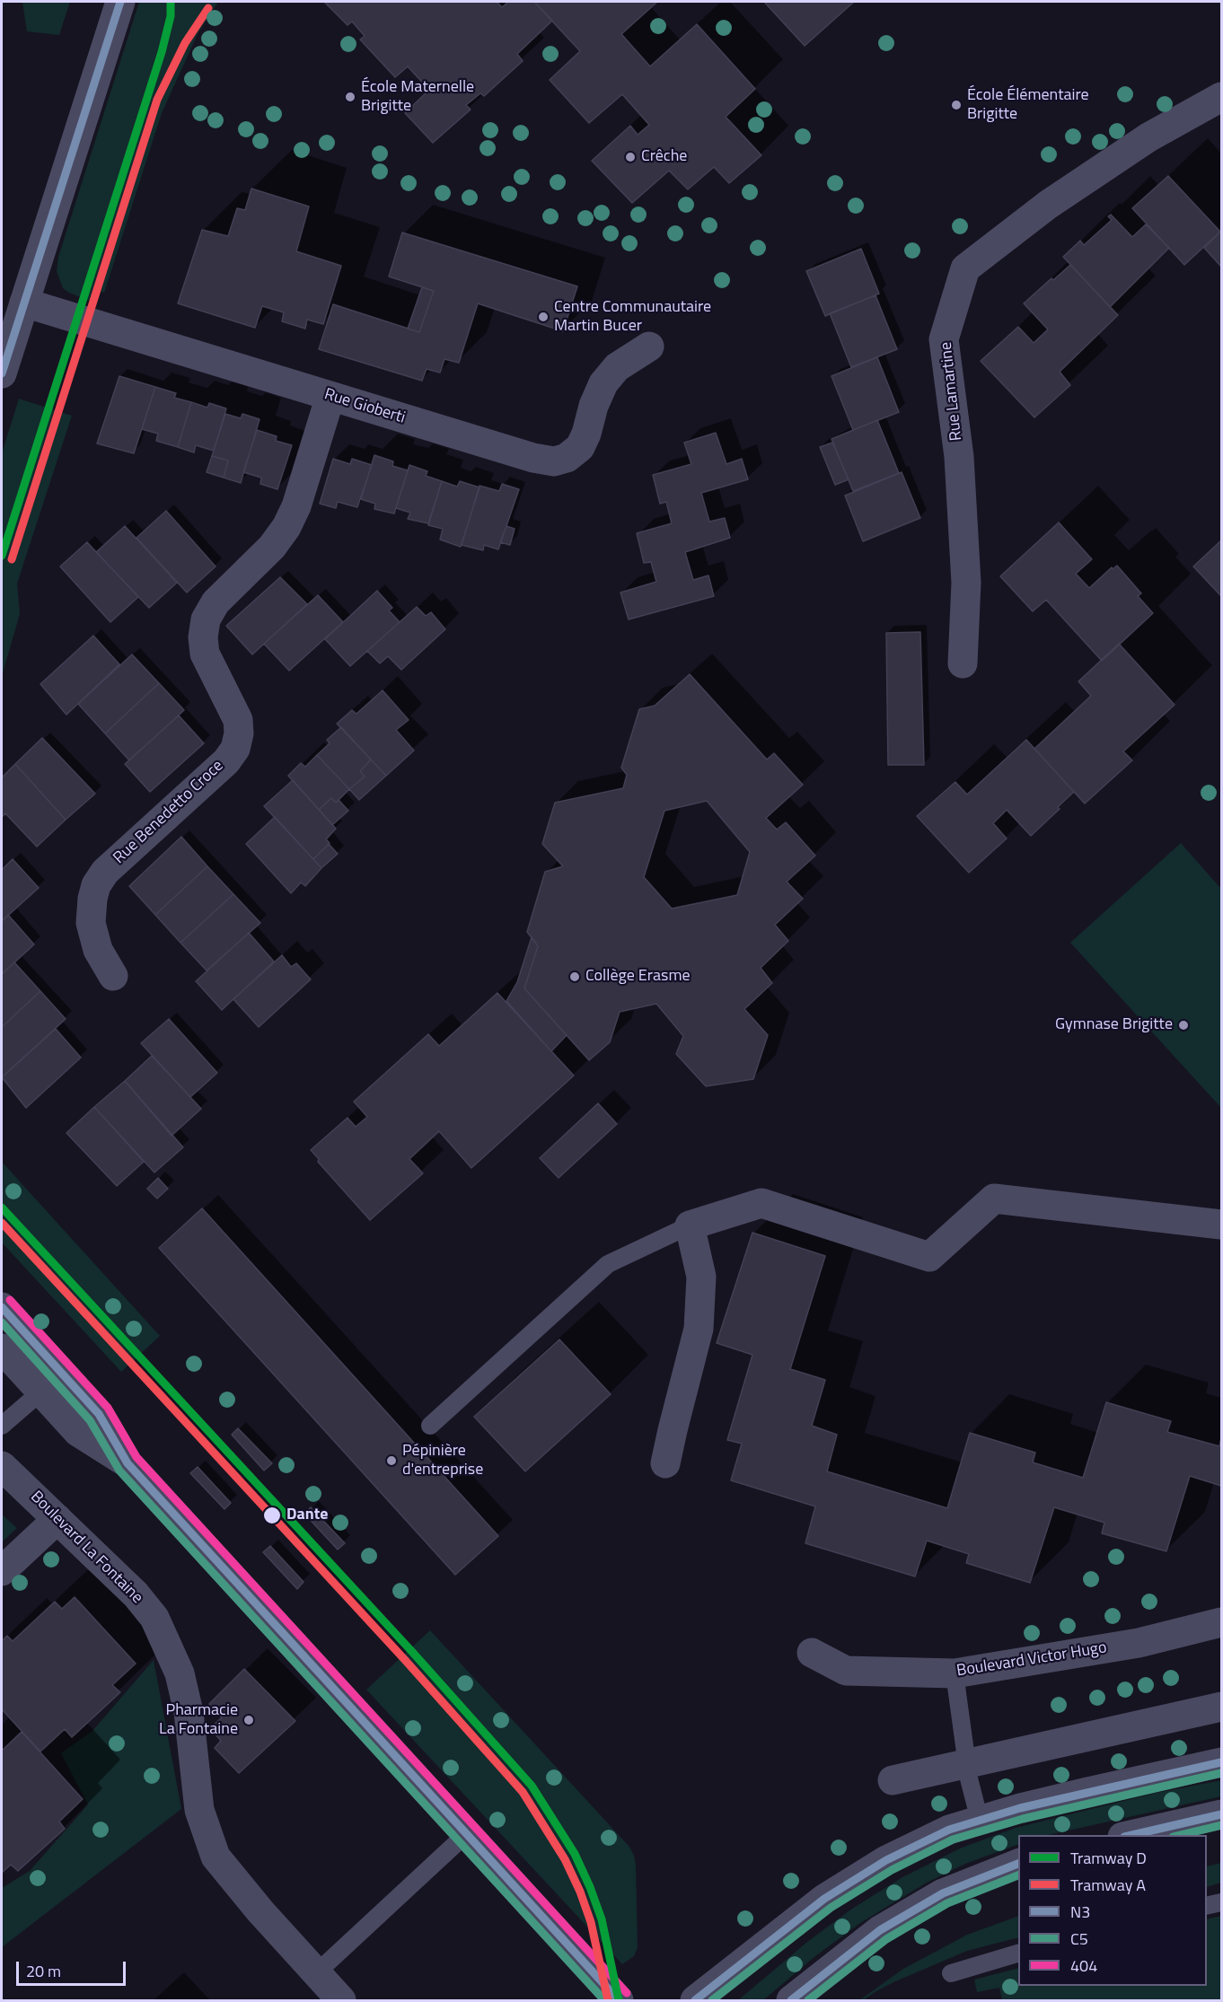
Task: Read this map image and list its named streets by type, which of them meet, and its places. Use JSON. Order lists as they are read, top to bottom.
{
  "streets": {
    "street": [
      "Rue Lamartine",
      "Rue Gioberti",
      "Rue Benedetto Croce",
      "Boulevard La Fontaine",
      "Boulevard Victor Hugo"
    ]
  },
  "crossings": [
    ["Rue Gioberti", "Rue Benedetto Croce"]
  ],
  "places": [
    "École Maternelle Brigitte",
    "École Élémentaire Brigitte",
    "Crêche",
    "Centre Communautaire Martin Bucer",
    "Collège Erasme",
    "Gymnase Brigitte",
    "Pépinière d'entreprise",
    "Dante",
    "Pharmacie La Fontaine"
  ],
  "lines": [
    "tram line D",
    "transit line N3",
    "tram line A",
    "transit line 404",
    "transit line C5"
  ],
  "legend": [
    "Tramway D",
    "Tramway A",
    "N3",
    "C5",
    "404"
  ],
  "scale_bar": "20 m"
}
